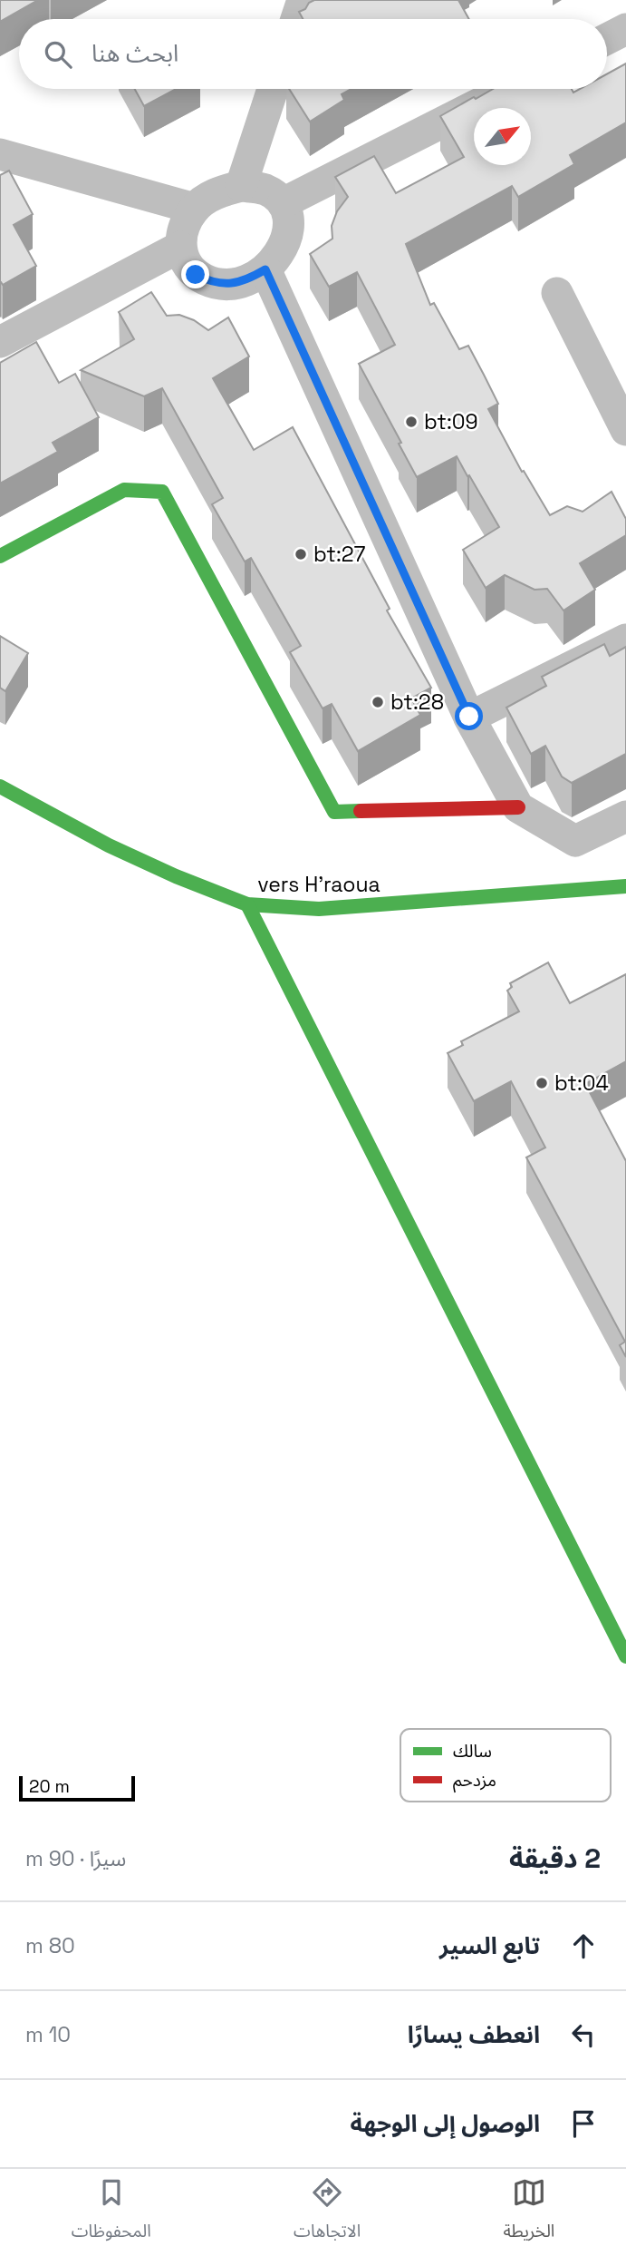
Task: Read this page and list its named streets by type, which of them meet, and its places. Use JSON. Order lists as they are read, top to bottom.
{
  "streets": {
    "street": ["vers H'raoua"]
  },
  "places": [
    "bt:09",
    "bt:27",
    "bt:28",
    "bt:04"
  ],
  "legend": ["سالك", "مزدحم"],
  "scale_bar": "20 m",
  "north": "top right",
  "page": {
    "search": "ابحث هنا",
    "scale": "20 m",
    "heading": ["2 دقيقة", "سيرًا · 90 m"],
    "list": [
      ["تابع السير", "80 m"],
      ["انعطف يسارًا", "10 m"],
      "الوصول إلى الوجهة"
    ],
    "nav": ["الخريطة", "الاتجاهات", "المحفوظات"]
  }
}
